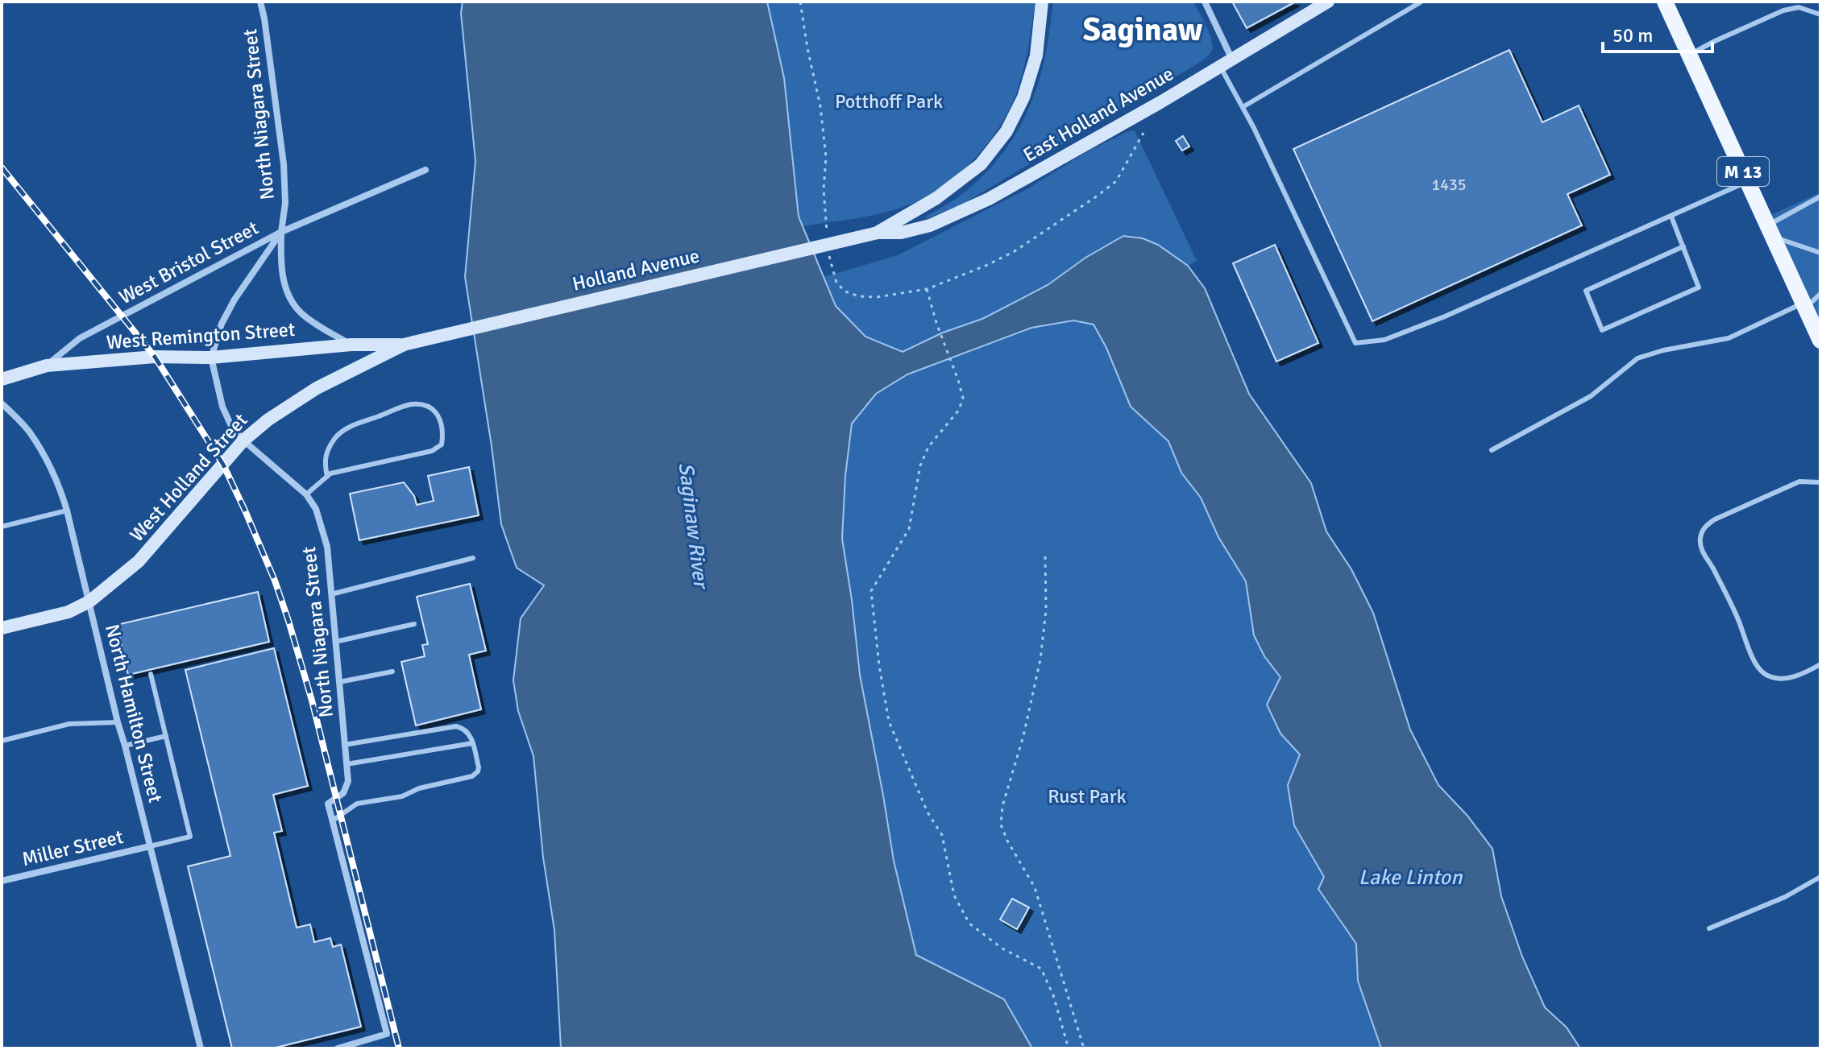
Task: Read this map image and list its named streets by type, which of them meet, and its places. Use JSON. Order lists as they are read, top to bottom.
{
  "streets": {
    "main road": [
      "East Holland Avenue",
      "M 13",
      "Holland Avenue",
      "West Remington Street",
      "West Holland Street"
    ],
    "street": [
      "North Niagara Street",
      "West Bristol Street",
      "North Hamilton Street",
      "Miller Street"
    ]
  },
  "crossings": [
    ["North Niagara Street", "West Bristol Street"],
    ["North Niagara Street", "West Remington Street"],
    ["North Niagara Street", "West Holland Street"],
    ["East Holland Avenue", "Holland Avenue"],
    ["West Bristol Street", "West Remington Street"],
    ["Holland Avenue", "West Remington Street"],
    ["Holland Avenue", "West Holland Street"],
    ["West Remington Street", "West Holland Street"],
    ["West Holland Street", "North Hamilton Street"],
    ["North Hamilton Street", "Miller Street"]
  ],
  "districts": ["Saginaw"],
  "water": ["Saginaw River", "Lake Linton"],
  "parks": ["Potthoff Park", "Rust Park"],
  "house_numbers": ["1435"],
  "scale_bar": "50 m"
}
